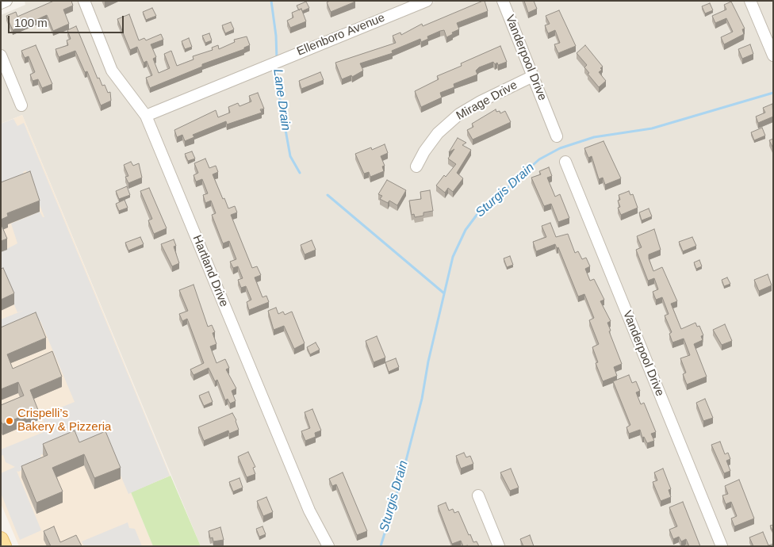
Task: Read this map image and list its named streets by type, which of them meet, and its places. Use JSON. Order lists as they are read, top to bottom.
{
  "streets": {
    "street": [
      "Ellenboro Avenue",
      "Vanderpool Drive",
      "Mirage Drive",
      "Hartland Drive"
    ]
  },
  "crossings": [
    ["Ellenboro Avenue", "Hartland Drive"],
    ["Vanderpool Drive", "Mirage Drive"]
  ],
  "water": ["Lane Drain", "Sturgis Drain"],
  "places": ["Crispelli’s Bakery & Pizzeria"],
  "scale_bar": "100 m"
}
